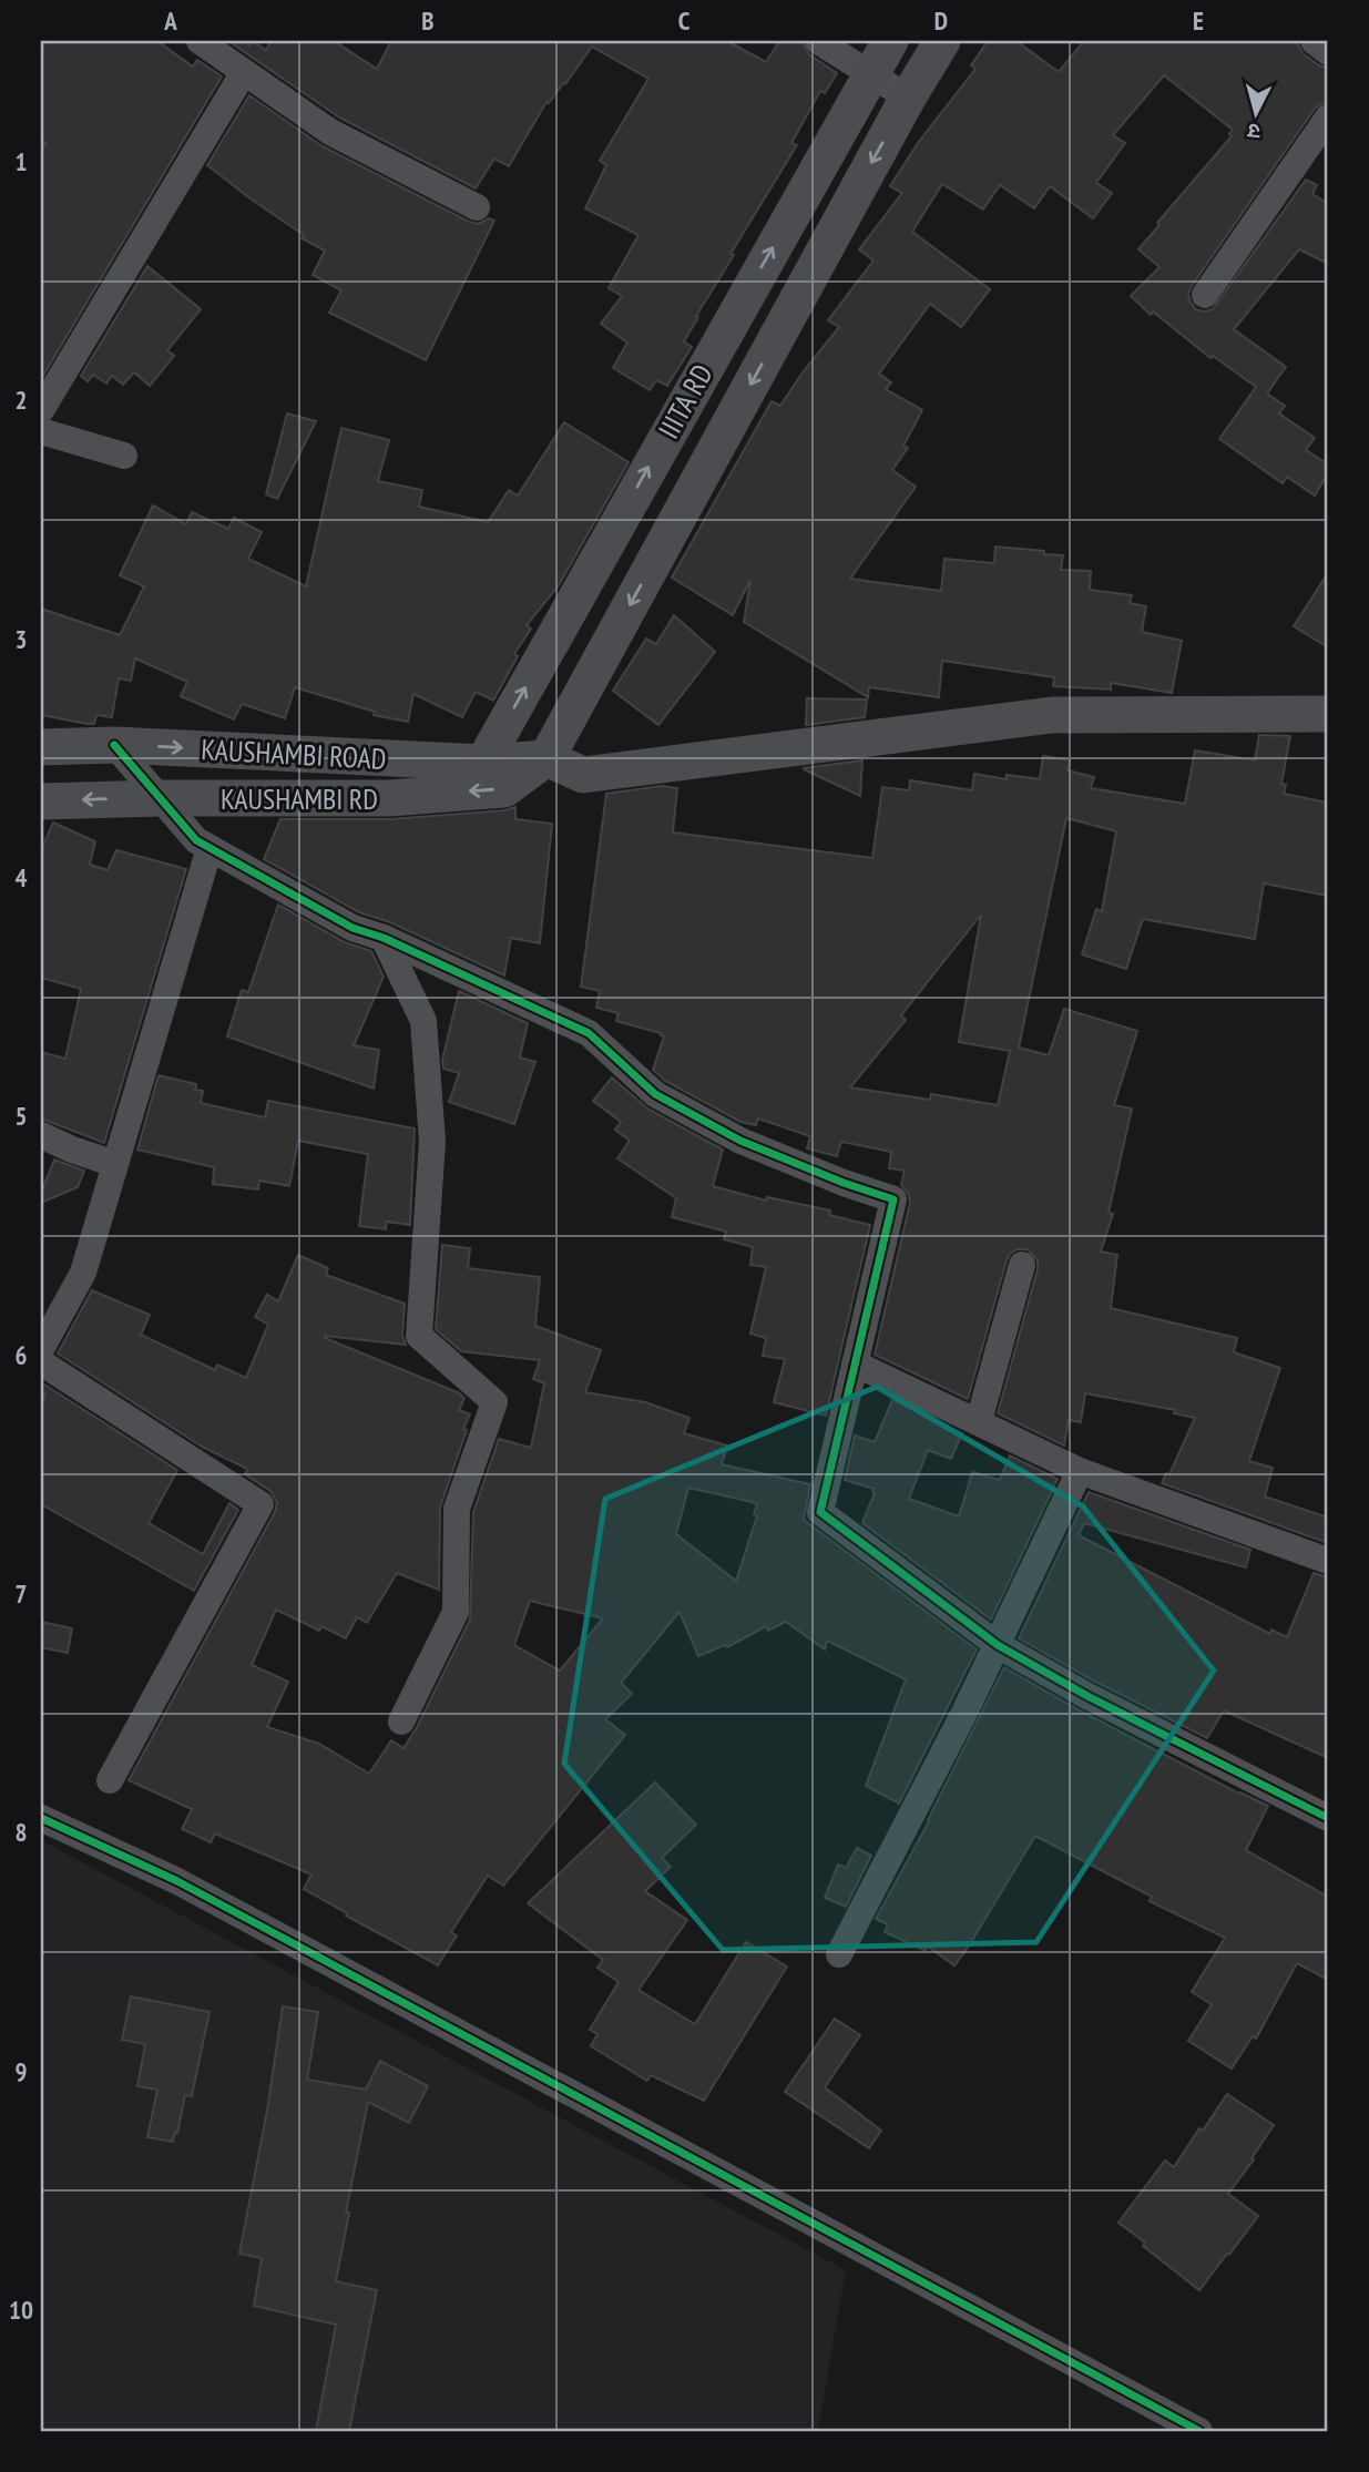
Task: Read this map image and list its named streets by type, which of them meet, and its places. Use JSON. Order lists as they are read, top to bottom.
{
  "streets": {
    "main road": ["IIITA RD", "KAUSHAMBI ROAD", "KAUSHAMBI RD"]
  },
  "crossings": [
    ["IIITA RD", "KAUSHAMBI ROAD"],
    ["IIITA RD", "KAUSHAMBI RD"],
    ["KAUSHAMBI ROAD", "KAUSHAMBI RD"]
  ],
  "one_way": ["KAUSHAMBI ROAD", "KAUSHAMBI RD"],
  "north": "bottom",
  "grid": {
    "columns": [
      "A",
      "B",
      "C",
      "D",
      "E"
    ],
    "rows": [
      "1",
      "2",
      "3",
      "4",
      "5",
      "6",
      "7",
      "8",
      "9",
      "10"
    ]
  }
}
